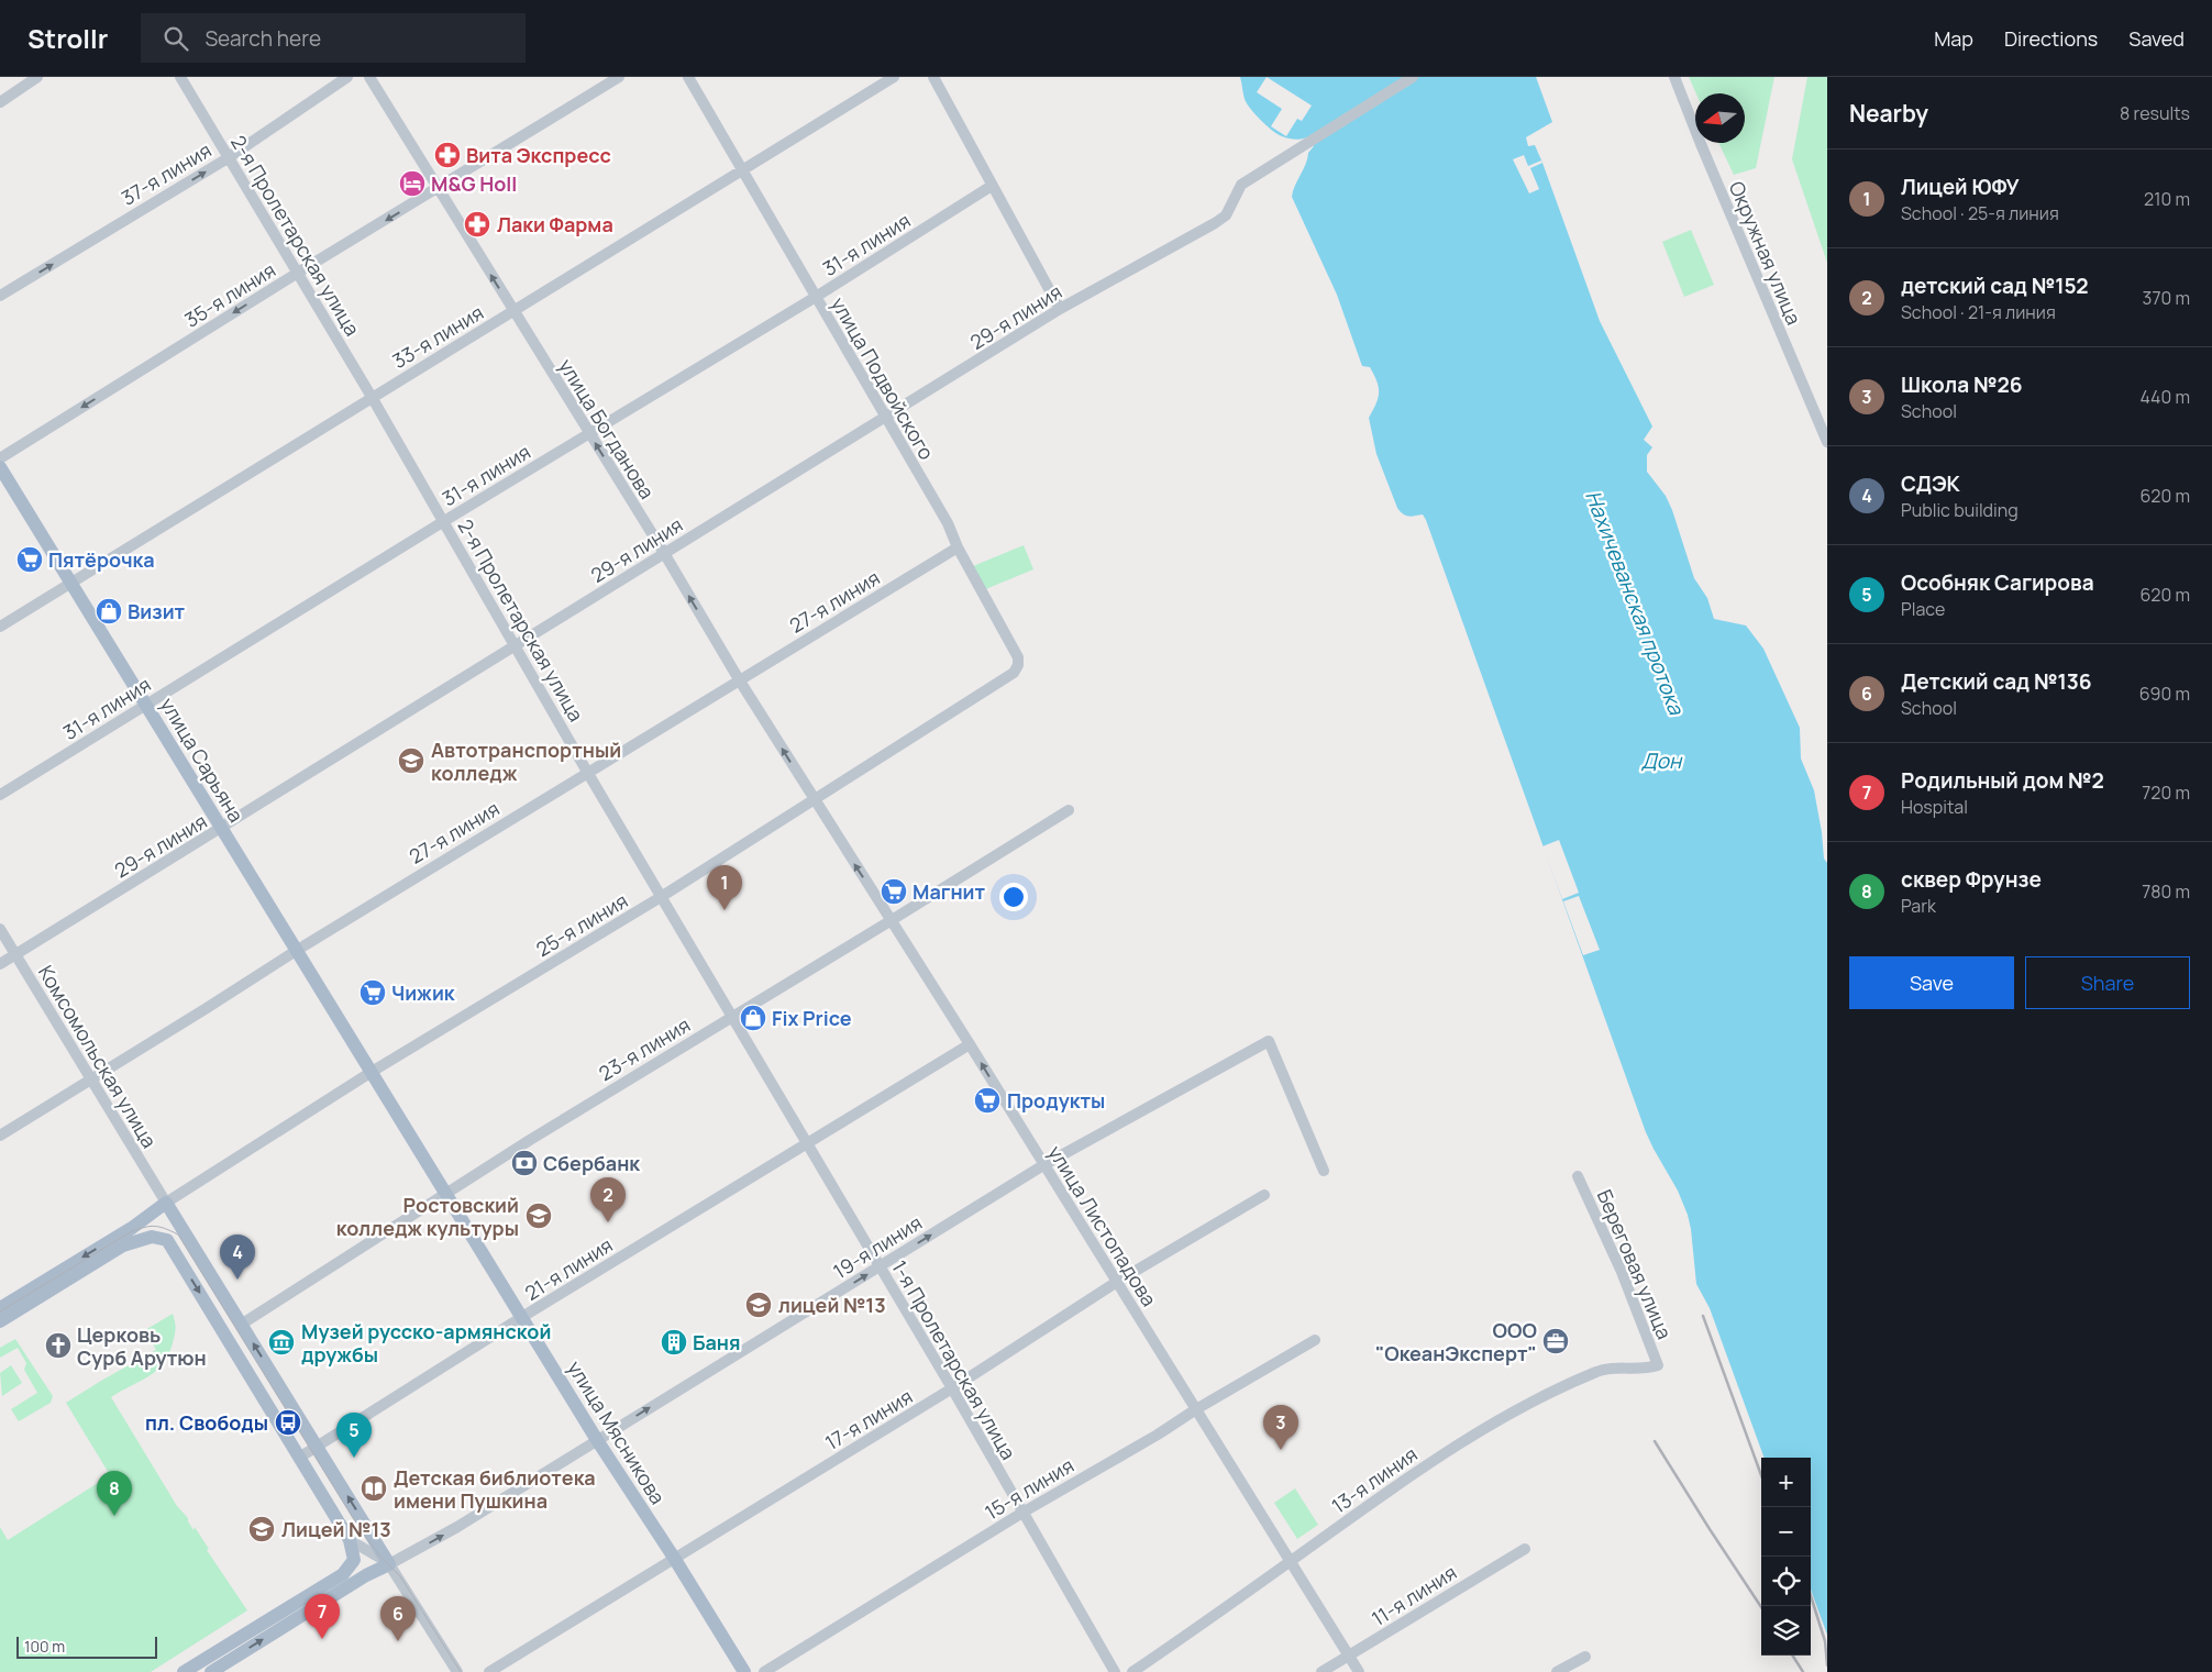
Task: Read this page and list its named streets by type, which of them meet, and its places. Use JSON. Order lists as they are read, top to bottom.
{
  "streets": {
    "main road": ["улица Сарьяна", "улица Мясникова"],
    "street": [
      "37-я линия",
      "2-я Пролетарская улица",
      "31-я линия",
      "Окружная улица",
      "35-я линия",
      "29-я линия",
      "33-я линия",
      "улица Подвойского",
      "улица Богданова",
      "27-я линия",
      "25-я линия",
      "23-я линия",
      "Комсомольская улица",
      "улица Листопадова",
      "19-я линия",
      "Береговая улица",
      "21-я линия",
      "1-я Пролетарская улица",
      "17-я линия",
      "13-я линия",
      "15-я линия",
      "11-я линия"
    ]
  },
  "crossings": [
    ["37-я линия", "2-я Пролетарская улица"],
    ["2-я Пролетарская улица", "31-я линия"],
    ["2-я Пролетарская улица", "35-я линия"],
    ["2-я Пролетарская улица", "29-я линия"],
    ["2-я Пролетарская улица", "33-я линия"],
    ["2-я Пролетарская улица", "27-я линия"],
    ["2-я Пролетарская улица", "25-я линия"],
    ["2-я Пролетарская улица", "1-я Пролетарская улица"],
    ["31-я линия", "улица Подвойского"],
    ["31-я линия", "улица Богданова"],
    ["31-я линия", "улица Сарьяна"],
    ["35-я линия", "улица Богданова"],
    ["29-я линия", "улица Подвойского"],
    ["29-я линия", "улица Богданова"],
    ["29-я линия", "улица Сарьяна"],
    ["29-я линия", "Комсомольская улица"],
    ["33-я линия", "улица Подвойского"],
    ["33-я линия", "улица Богданова"],
    ["33-я линия", "улица Сарьяна"],
    ["улица Подвойского", "27-я линия"],
    ["улица Подвойского", "25-я линия"],
    ["улица Богданова", "27-я линия"],
    ["улица Богданова", "25-я линия"],
    ["улица Богданова", "улица Листопадова"],
    ["27-я линия", "улица Сарьяна"],
    ["27-я линия", "Комсомольская улица"],
    ["улица Сарьяна", "25-я линия"],
    ["улица Сарьяна", "улица Мясникова"],
    ["25-я линия", "Комсомольская улица"],
    ["25-я линия", "улица Листопадова"],
    ["25-я линия", "1-я Пролетарская улица"],
    ["25-я линия", "улица Мясникова"],
    ["23-я линия", "улица Листопадова"],
    ["23-я линия", "1-я Пролетарская улица"],
    ["23-я линия", "улица Мясникова"],
    ["улица Листопадова", "19-я линия"],
    ["улица Листопадова", "21-я линия"],
    ["улица Листопадова", "17-я линия"],
    ["улица Листопадова", "13-я линия"],
    ["улица Листопадова", "15-я линия"],
    ["улица Листопадова", "11-я линия"],
    ["19-я линия", "1-я Пролетарская улица"],
    ["19-я линия", "улица Мясникова"],
    ["Береговая улица", "13-я линия"],
    ["21-я линия", "1-я Пролетарская улица"],
    ["21-я линия", "улица Мясникова"],
    ["1-я Пролетарская улица", "17-я линия"],
    ["1-я Пролетарская улица", "15-я линия"],
    ["17-я линия", "улица Мясникова"]
  ],
  "one_way": [
    "37-я линия",
    "35-я линия",
    "улица Богданова",
    "19-я линия"
  ],
  "water": ["Нахичеванская протока", "Дон"],
  "places": {
    "pharmacy": ["Вита Экспресс", "Лаки Фарма"],
    "hotel": ["M&G Holl"],
    "supermarket": [
      "Пятёрочка",
      "Магнит",
      "Чижик",
      "Продукты"
    ],
    "shop": ["Визит", "Fix Price"],
    "school or university": [
      "Автотранспортный колледж",
      "Ростовский колледж культуры",
      "лицей №13",
      "Лицей №13"
    ],
    "bank": ["Сбербанк"],
    "office": ["ООО \"ОкеанЭксперт\""],
    "museum": ["Музей русско-армянской дружбы"],
    "building": ["Баня"],
    "church": ["Церковь Сурб Арутюн"],
    "bus stop": ["пл. Свободы"],
    "library": ["Детская библиотека имени Пушкина"]
  },
  "scale_bar": "100 m",
  "north": "left",
  "page": {
    "header": "Strollr",
    "search": "Search here",
    "nav": ["Map", "Directions", "Saved"],
    "heading": ["Nearby", "8 results"],
    "list": [
      {
        "mark": "1",
        "name": "Лицей ЮФУ",
        "note": "School · 25-я линия",
        "value": "210 m"
      },
      {
        "mark": "2",
        "name": "детский сад №152",
        "note": "School · 21-я линия",
        "value": "370 m"
      },
      {
        "mark": "3",
        "name": "Школа №26",
        "note": "School",
        "value": "440 m"
      },
      {
        "mark": "4",
        "name": "СДЭК",
        "note": "Public building",
        "value": "620 m"
      },
      {
        "mark": "5",
        "name": "Особняк Сагирова",
        "note": "Place",
        "value": "620 m"
      },
      {
        "mark": "6",
        "name": "Детский сад №136",
        "note": "School",
        "value": "690 m"
      },
      {
        "mark": "7",
        "name": "Родильный дом №2",
        "note": "Hospital",
        "value": "720 m"
      },
      {
        "mark": "8",
        "name": "сквер Фрунзе",
        "note": "Park",
        "value": "780 m"
      }
    ],
    "pins": [
      "1",
      "2",
      "4",
      "3",
      "5",
      "8",
      "7",
      "6"
    ],
    "buttons": ["Save", "Share"],
    "map_buttons": ["+", "−"],
    "scale": "100 m"
  }
}
